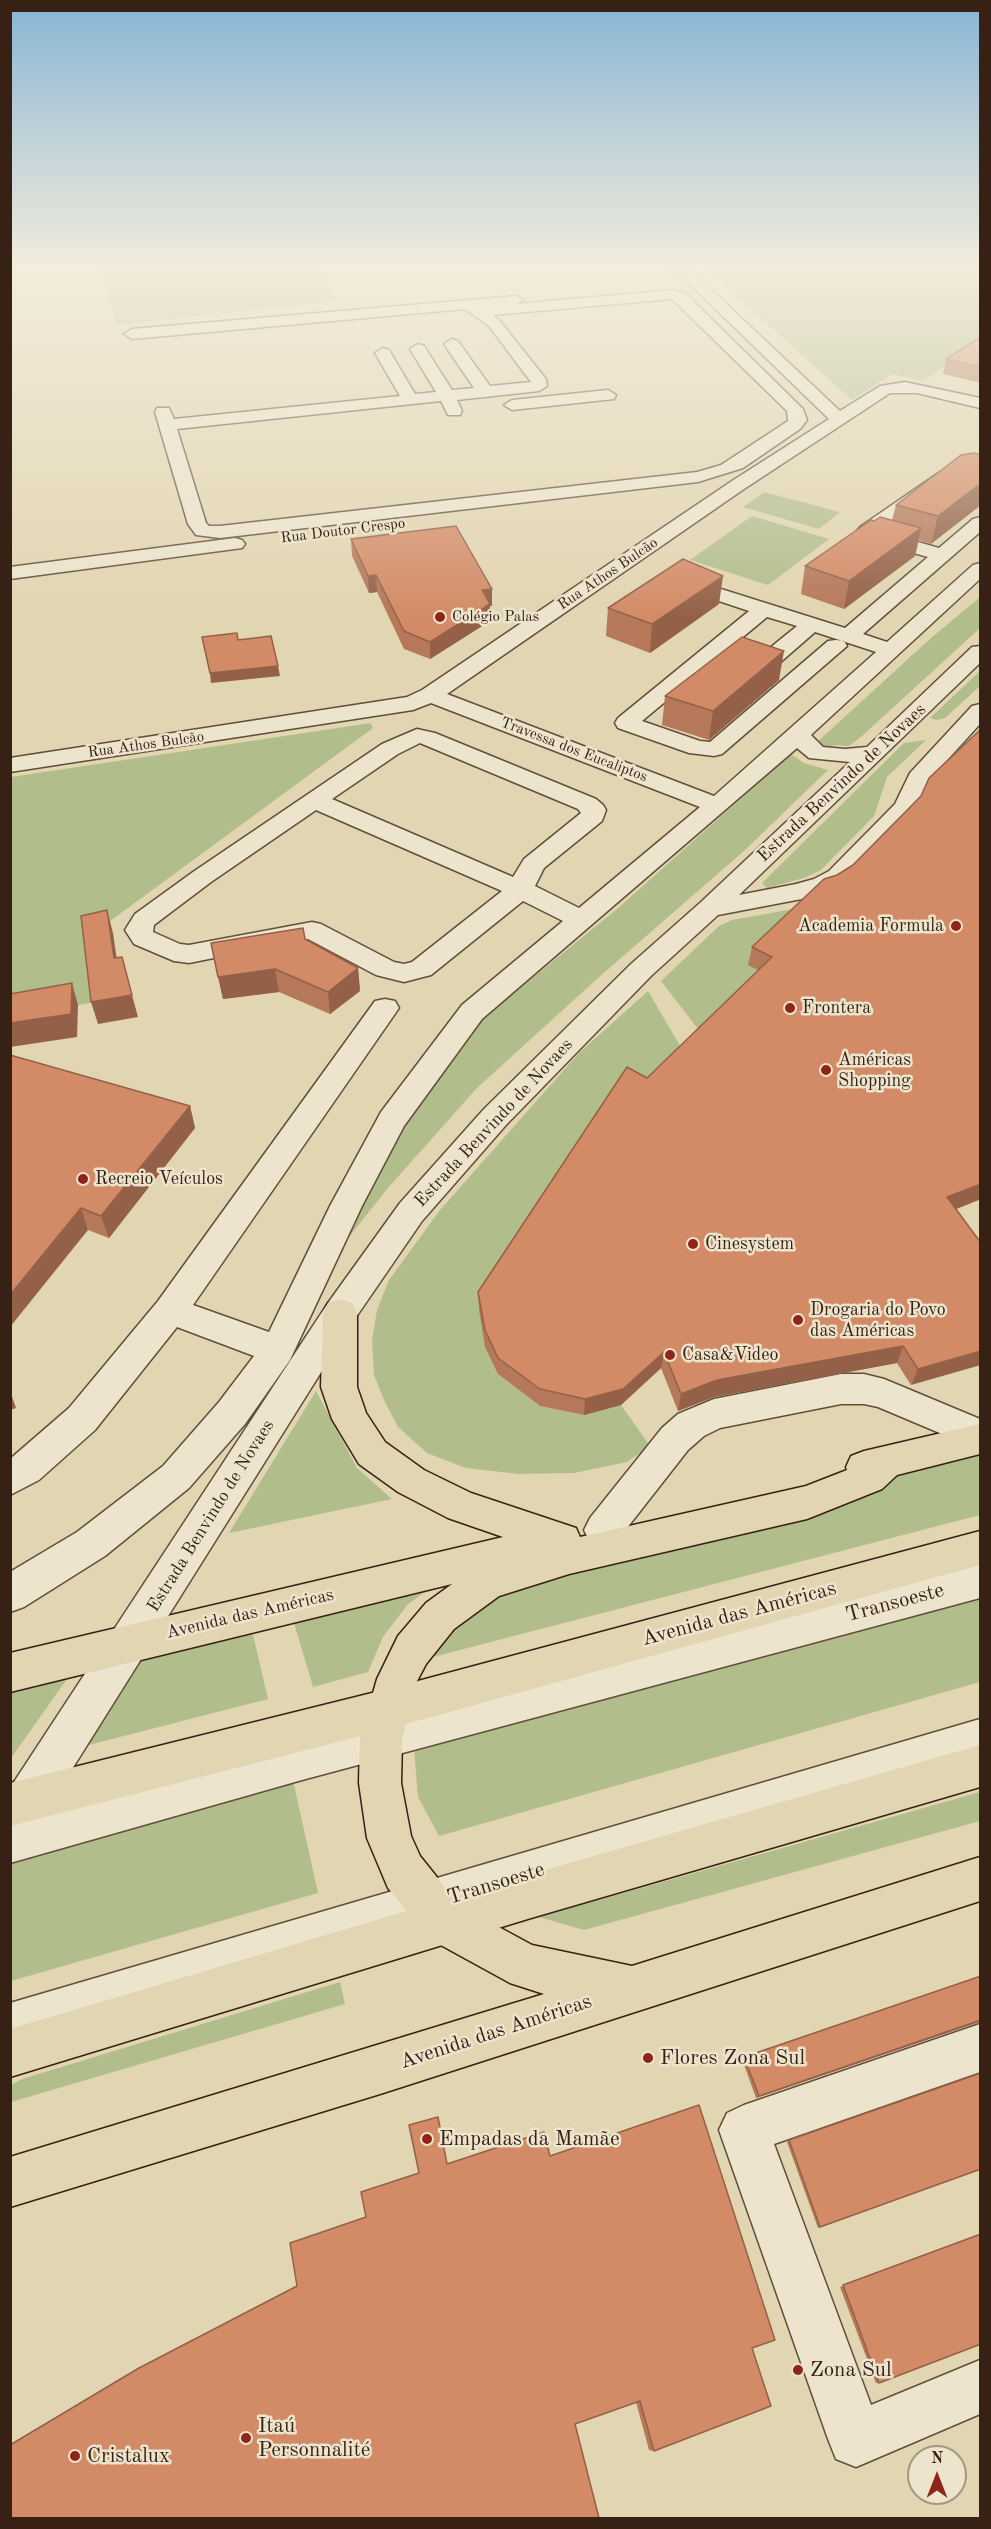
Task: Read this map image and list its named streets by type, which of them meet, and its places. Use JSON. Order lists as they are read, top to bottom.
{
  "streets": {
    "main road": ["Avenida das Américas"],
    "street": [
      "Rua Doutor Crespo",
      "Rua Athos Bulcão",
      "Travessa dos Eucaliptos",
      "Estrada Benvindo de Novaes",
      "Transoeste"
    ]
  },
  "crossings": [
    ["Rua Doutor Crespo", "Rua Athos Bulcão"],
    ["Rua Athos Bulcão", "Travessa dos Eucaliptos"],
    ["Travessa dos Eucaliptos", "Estrada Benvindo de Novaes"],
    ["Estrada Benvindo de Novaes", "Avenida das Américas"],
    ["Transoeste", "Avenida das Américas"]
  ],
  "places": [
    "Colégio Palas",
    "Academia Formula",
    "Frontera",
    "Américas Shopping",
    "Recreio Veículos",
    "Cinesystem",
    "Drogaria do Povo das Américas",
    "Casa&Video",
    "Flores Zona Sul",
    "Empadas da Mamãe",
    "Zona Sul",
    "Itaú Personnalité",
    "Cristalux"
  ],
  "north": "top"
}
